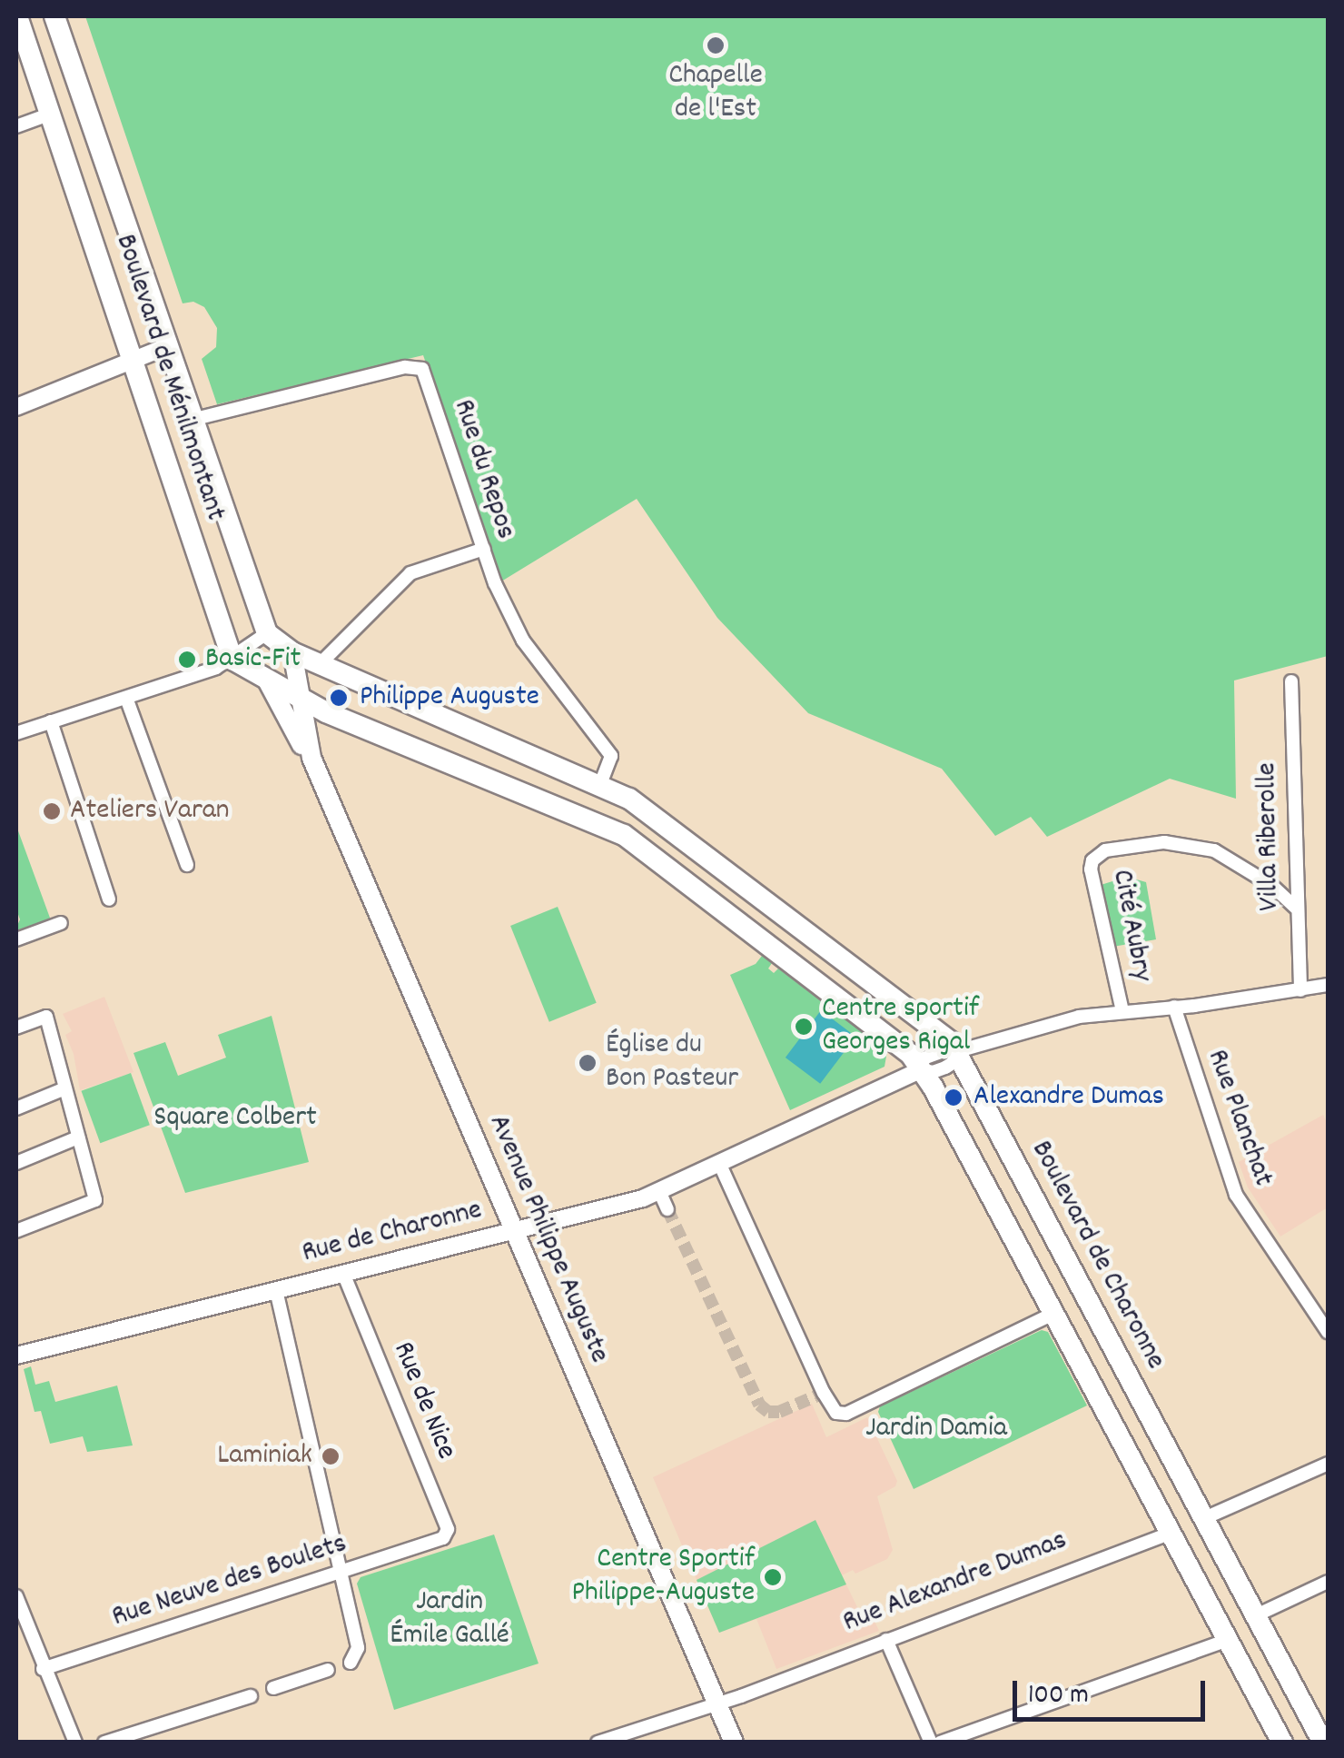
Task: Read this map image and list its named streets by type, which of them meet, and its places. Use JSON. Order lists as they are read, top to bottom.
{
  "streets": {
    "main road": [
      "Boulevard de Ménilmontant",
      "Avenue Philippe Auguste",
      "Boulevard de Charonne",
      "Rue Alexandre Dumas"
    ],
    "street": [
      "Rue du Repos",
      "Villa Riberolle",
      "Cité Aubry",
      "Rue Planchat",
      "Rue de Charonne",
      "Rue de Nice",
      "Rue Neuve des Boulets"
    ]
  },
  "crossings": [
    ["Boulevard de Ménilmontant", "Rue du Repos"],
    ["Boulevard de Ménilmontant", "Boulevard de Charonne"],
    ["Rue du Repos", "Boulevard de Charonne"],
    ["Villa Riberolle", "Cité Aubry"],
    ["Villa Riberolle", "Rue de Charonne"],
    ["Cité Aubry", "Rue de Charonne"],
    ["Rue Planchat", "Rue de Charonne"],
    ["Rue de Charonne", "Avenue Philippe Auguste"],
    ["Rue de Charonne", "Boulevard de Charonne"],
    ["Rue de Charonne", "Rue de Nice"],
    ["Avenue Philippe Auguste", "Boulevard de Charonne"],
    ["Avenue Philippe Auguste", "Rue Alexandre Dumas"],
    ["Boulevard de Charonne", "Rue Alexandre Dumas"],
    ["Rue de Nice", "Rue Neuve des Boulets"]
  ],
  "parks": ["Square Colbert", "Jardin Damia", "Jardin Émile Gallé"],
  "places": [
    "Chapelle de l'Est",
    "Basic-Fit",
    "Philippe Auguste",
    "Ateliers Varan",
    "Centre sportif Georges Rigal",
    "Église du Bon Pasteur",
    "Alexandre Dumas",
    "Laminiak",
    "Centre Sportif Philippe-Auguste"
  ],
  "scale_bar": "100 m"
}
